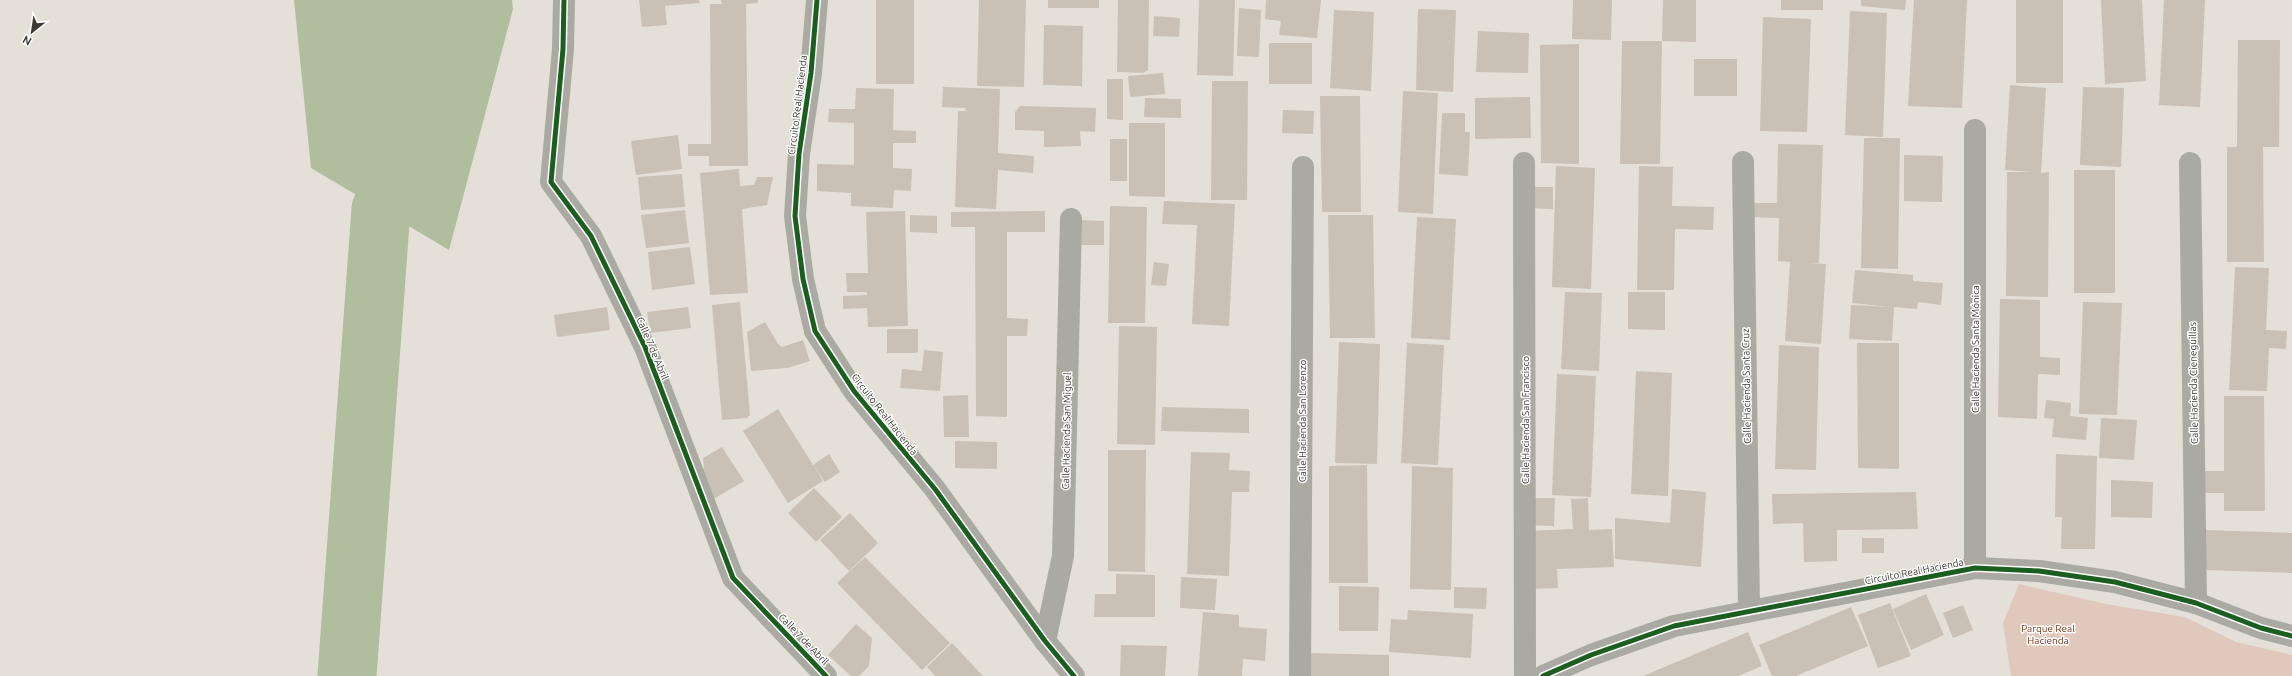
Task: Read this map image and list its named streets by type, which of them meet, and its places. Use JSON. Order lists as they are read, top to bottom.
{
  "streets": {
    "street": [
      "Circuito Real Hacienda",
      "Calle 7 de Abril",
      "Calle Hacienda Santa Mónica",
      "Calle Hacienda Cieneguillas",
      "Calle Hacienda Santa Cruz",
      "Calle Hacienda San Francisco",
      "Calle Hacienda San Lorenzo",
      "Calle Hacienda San Miguel"
    ]
  },
  "crossings": [
    ["Circuito Real Hacienda", "Calle Hacienda Santa Mónica"],
    ["Circuito Real Hacienda", "Calle Hacienda Cieneguillas"],
    ["Circuito Real Hacienda", "Calle Hacienda Santa Cruz"],
    ["Circuito Real Hacienda", "Calle Hacienda San Miguel"]
  ],
  "parks": ["Parque Real Hacienda"],
  "north": "bottom left"
}
